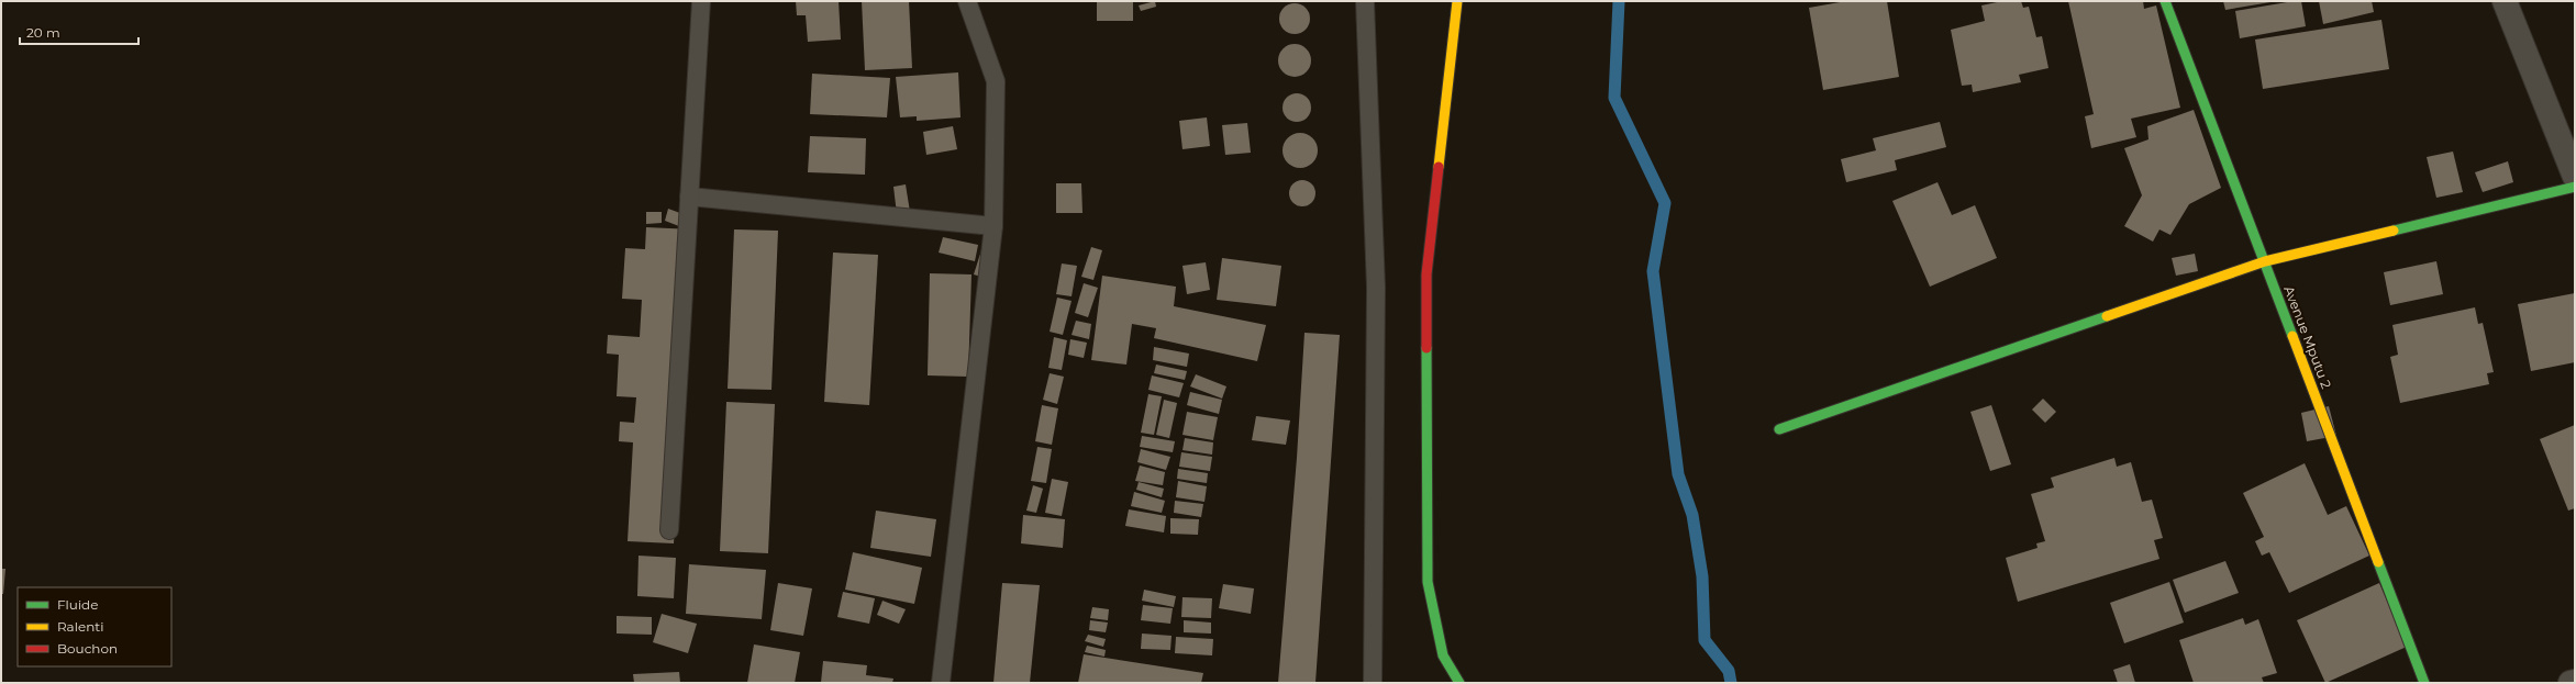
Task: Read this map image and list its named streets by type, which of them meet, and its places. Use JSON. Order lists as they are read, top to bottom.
{
  "streets": {
    "street": ["Avenue Mputu 2"]
  },
  "legend": ["Fluide", "Ralenti", "Bouchon"],
  "scale_bar": "20 m"
}
